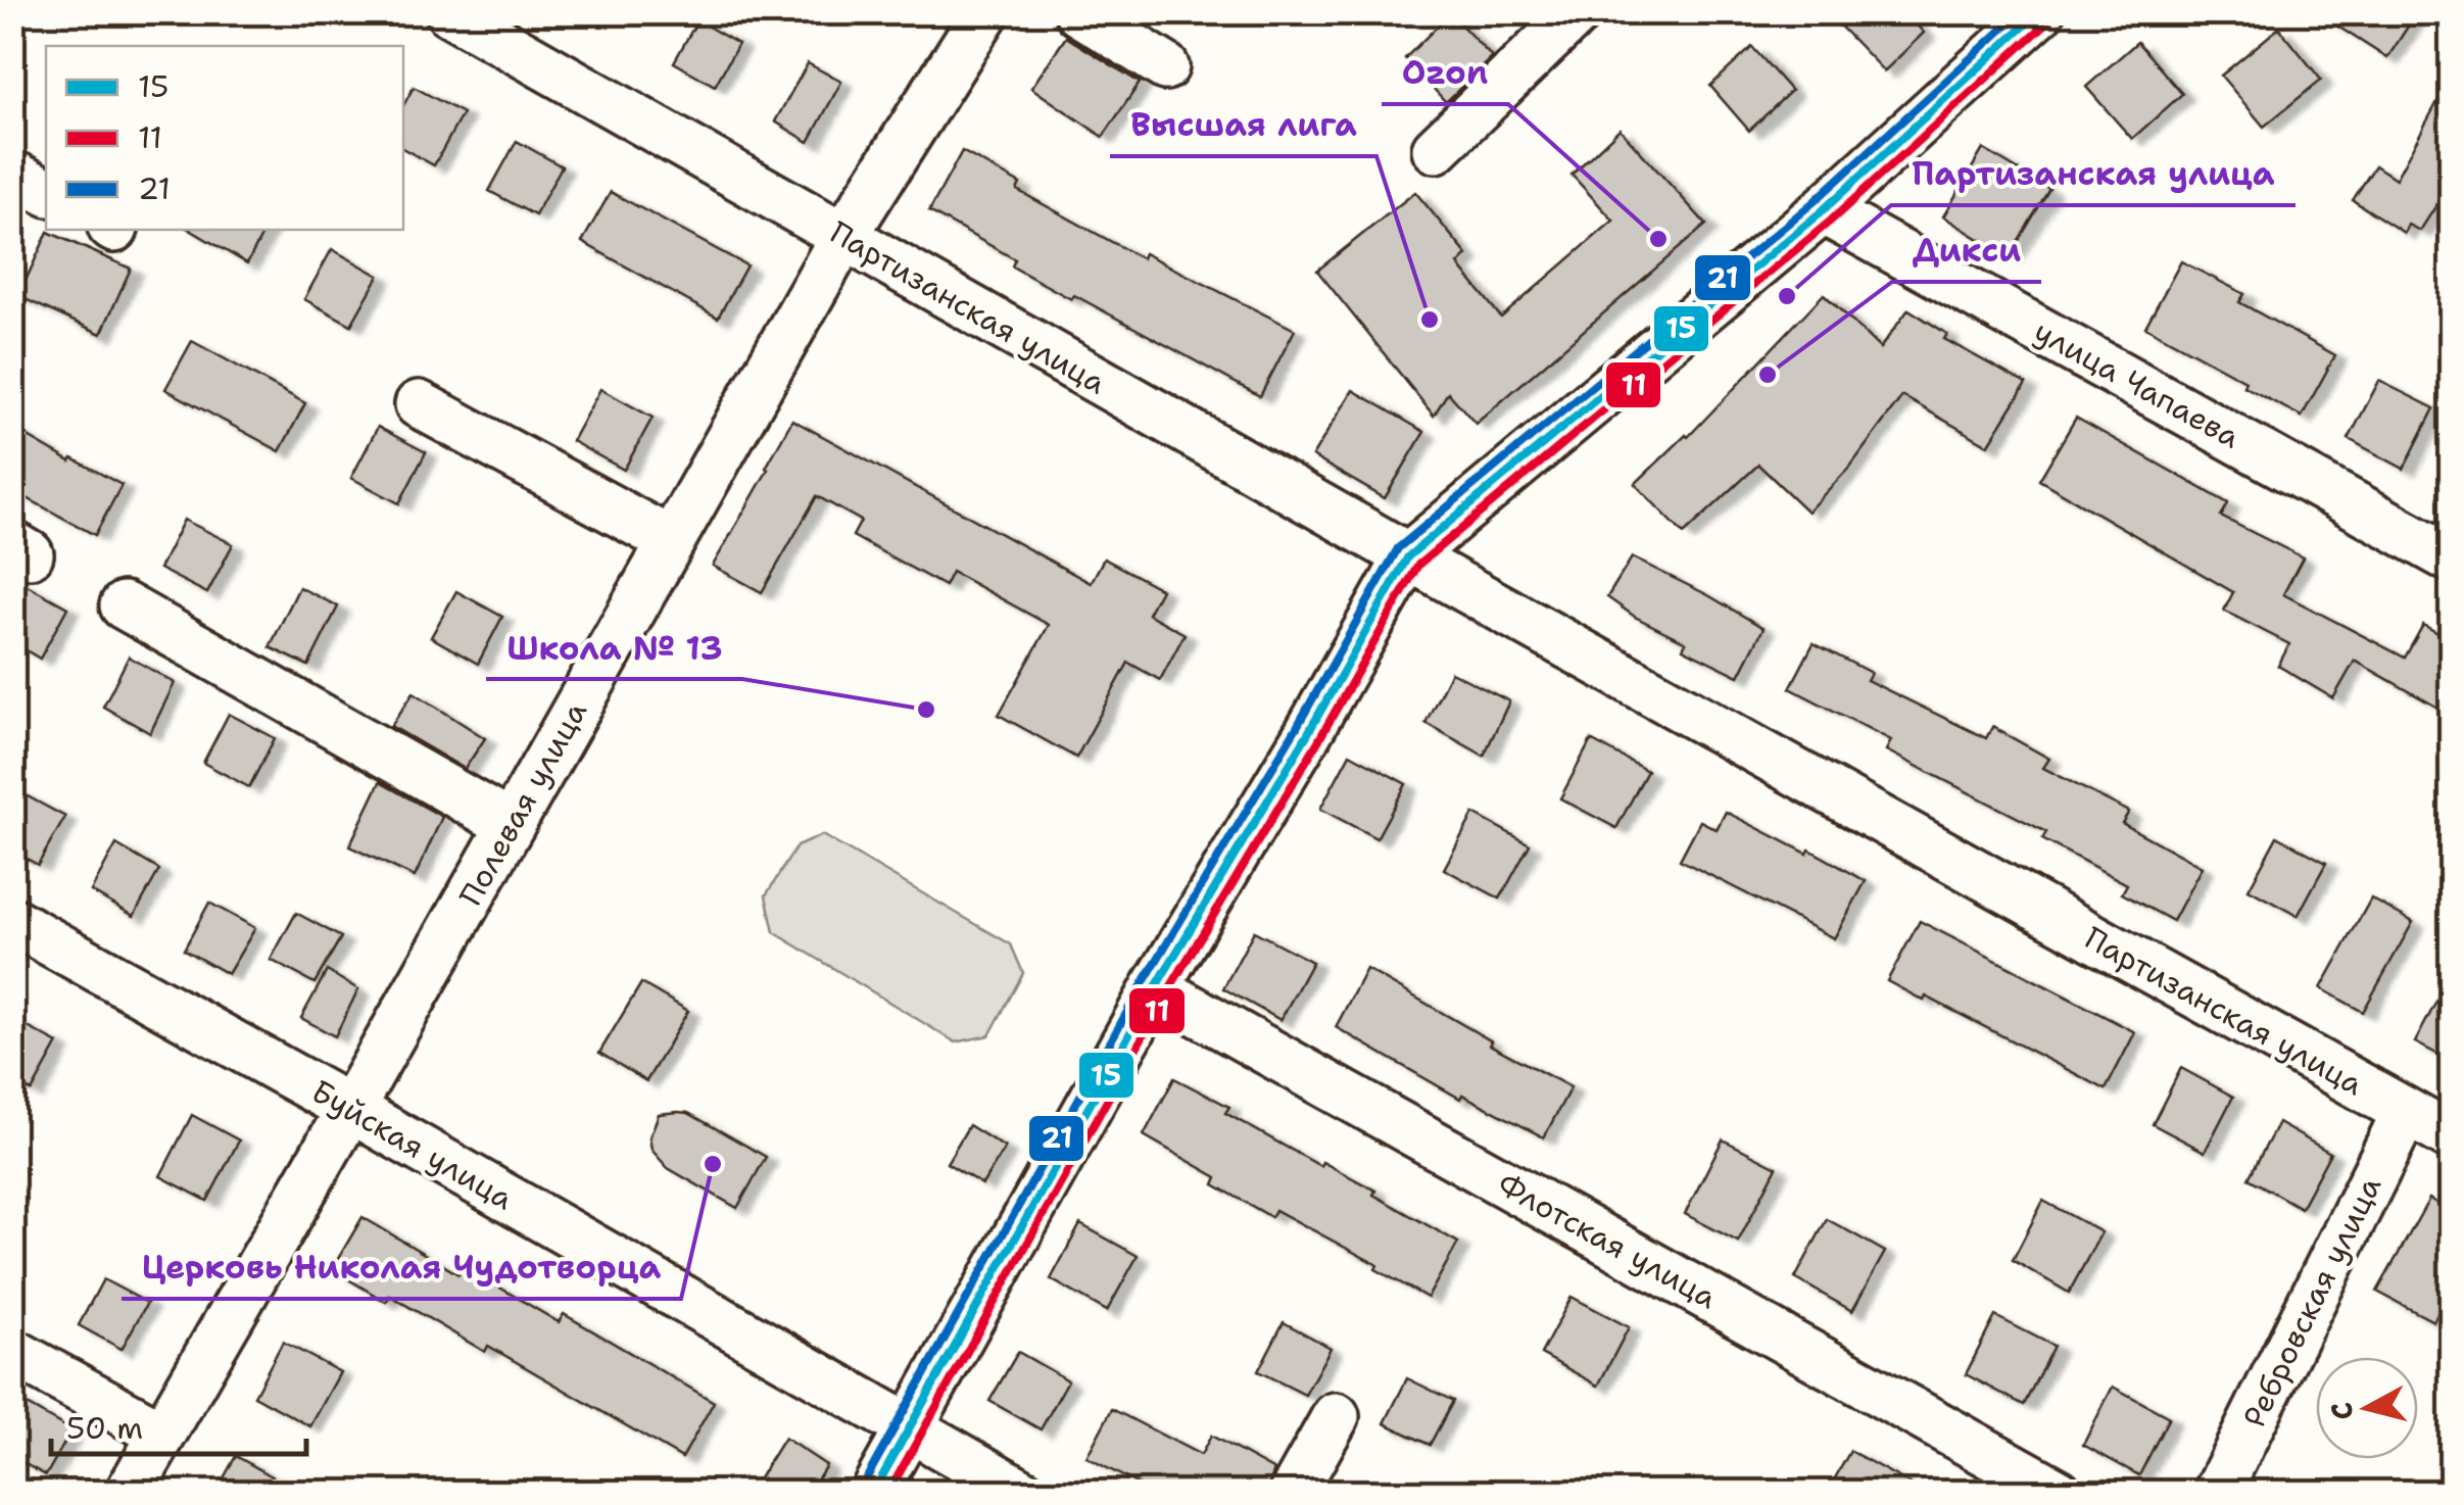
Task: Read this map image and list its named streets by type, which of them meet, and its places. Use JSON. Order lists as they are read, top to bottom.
{
  "streets": {
    "street": [
      "Партизанская улица",
      "улица Чапаева",
      "Полевая улица",
      "Буйская улица",
      "Флотская улица",
      "Ребровская улица"
    ]
  },
  "crossings": [
    ["Партизанская улица", "Полевая улица"],
    ["Партизанская улица", "Ребровская улица"],
    ["Полевая улица", "Буйская улица"]
  ],
  "places": [
    "Ozon",
    "Партизанская улица",
    "Высшая лига",
    "Дикси",
    "Школа № 13",
    "Церковь Николая Чудотворца"
  ],
  "lines": ["transit line 15", "transit line 21", "transit line 11"],
  "legend": ["15", "11", "21"],
  "scale_bar": "50 m",
  "north": "left"
}
